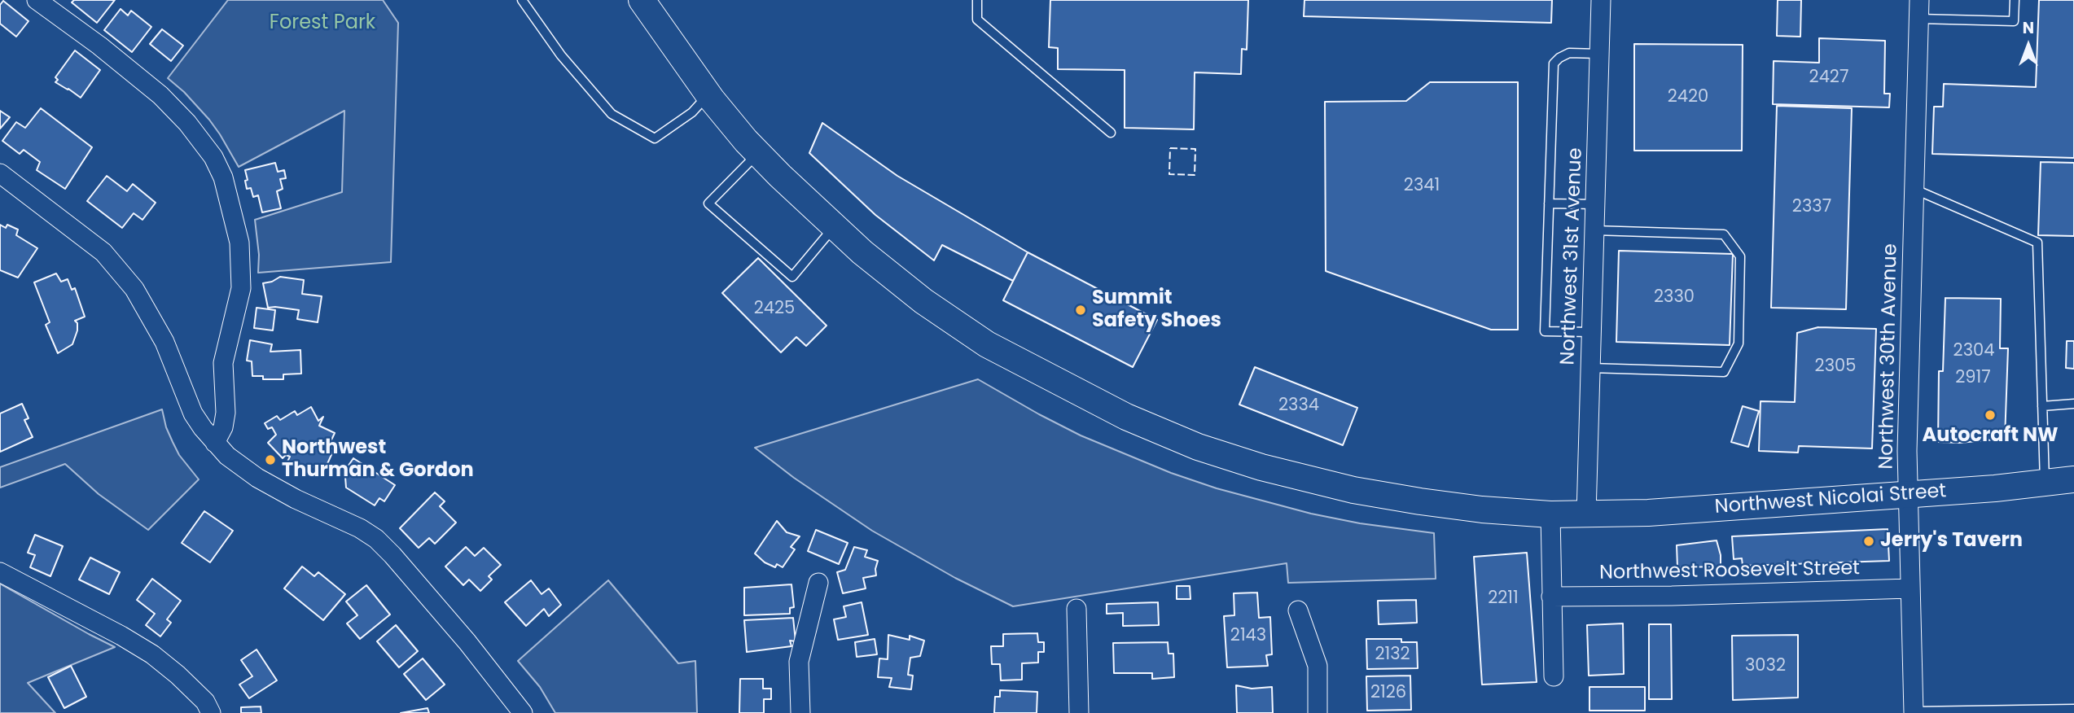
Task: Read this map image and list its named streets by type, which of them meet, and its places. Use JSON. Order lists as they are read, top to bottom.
{
  "streets": {
    "main road": ["Northwest Nicolai Street"],
    "street": ["Northwest 31st Avenue", "Northwest 30th Avenue", "Northwest Roosevelt Street"]
  },
  "crossings": [
    ["Northwest 31st Avenue", "Northwest Nicolai Street"],
    ["Northwest 30th Avenue", "Northwest Nicolai Street"],
    ["Northwest 30th Avenue", "Northwest Roosevelt Street"]
  ],
  "parks": ["Forest Park"],
  "places": [
    "Summit Safety Shoes",
    "Autocraft NW",
    "Northwest Thurman & Gordon",
    "Jerry's Tavern"
  ],
  "house_numbers": [
    "2427",
    "2420",
    "2341",
    "2337",
    "2330",
    "2425",
    "2304",
    "2305",
    "2917",
    "2334",
    "2211",
    "2143",
    "2132",
    "3032",
    "2126"
  ],
  "north": "top"
}
